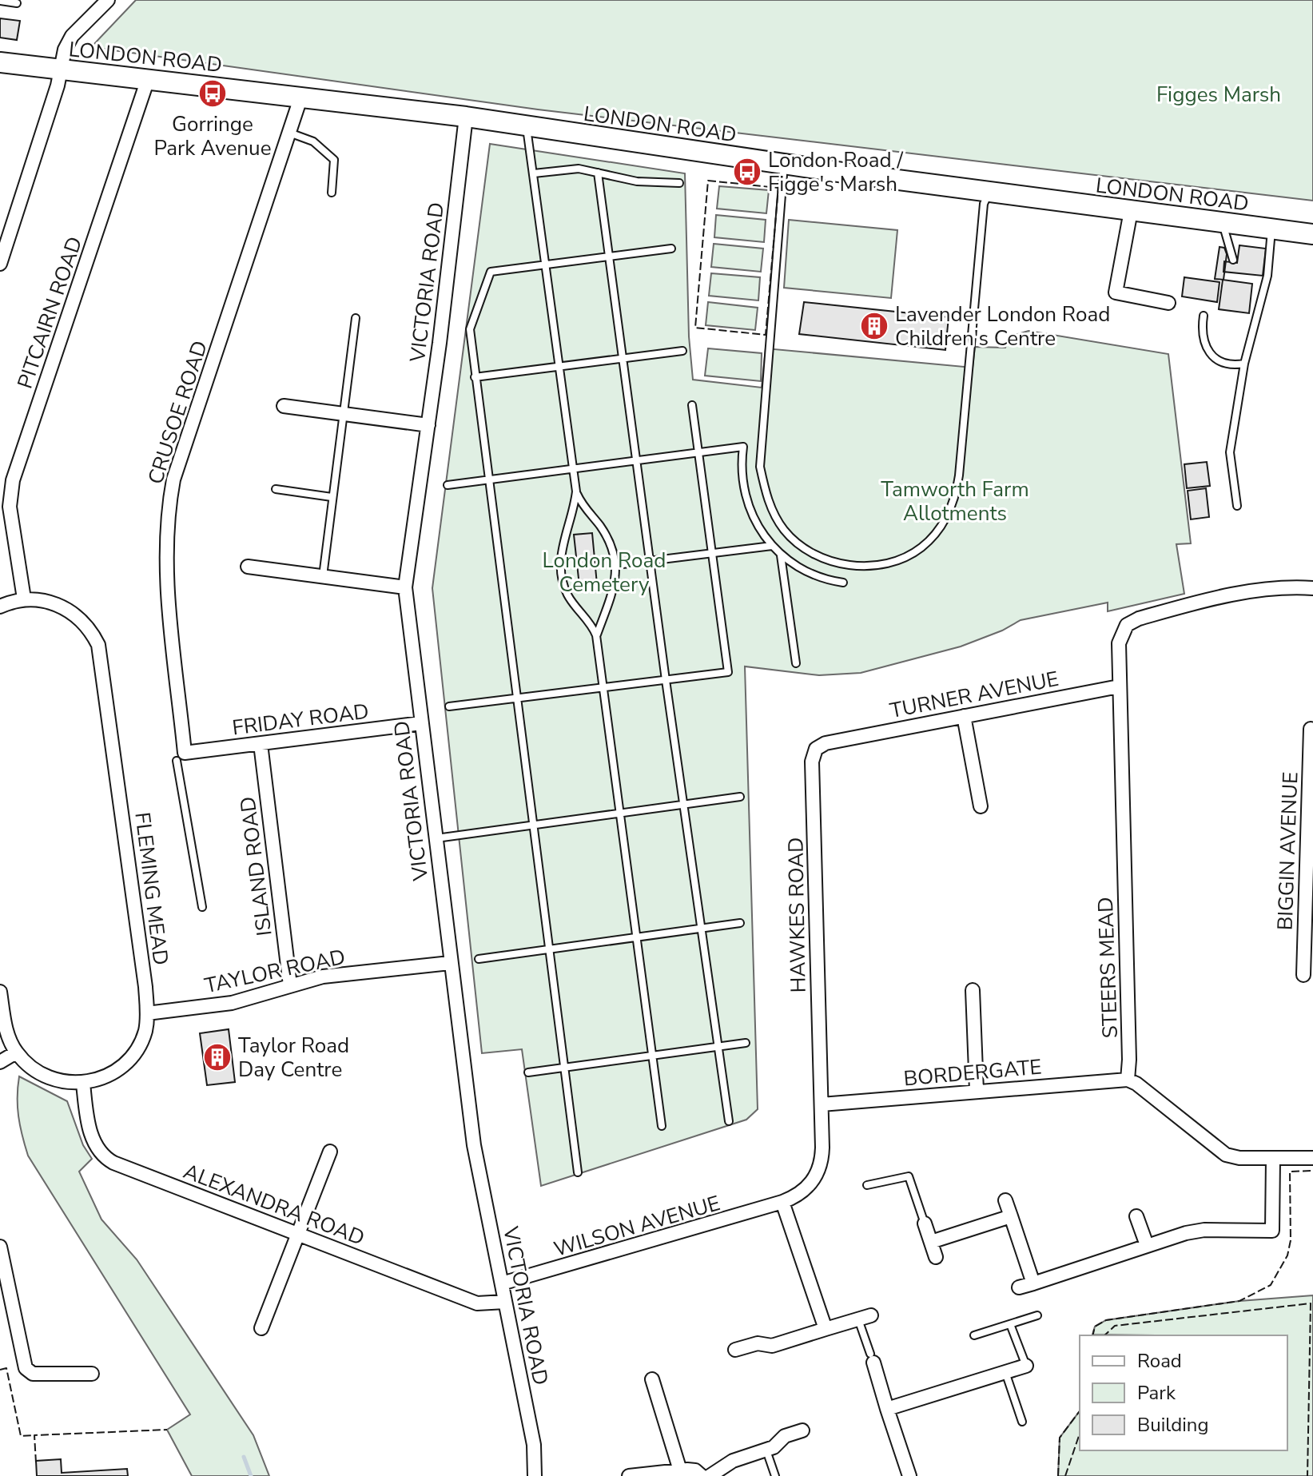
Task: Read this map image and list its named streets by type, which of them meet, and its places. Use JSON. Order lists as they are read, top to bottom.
{
  "streets": {
    "main road": ["LONDON ROAD"],
    "street": [
      "VICTORIA ROAD",
      "PITCAIRN ROAD",
      "CRUSOE ROAD",
      "TURNER AVENUE",
      "FRIDAY ROAD",
      "BIGGIN AVENUE",
      "ISLAND ROAD",
      "FLEMING MEAD",
      "HAWKES ROAD",
      "STEERS MEAD",
      "TAYLOR ROAD",
      "BORDERGATE",
      "ALEXANDRA ROAD",
      "WILSON AVENUE"
    ]
  },
  "crossings": [
    ["LONDON ROAD", "VICTORIA ROAD"],
    ["LONDON ROAD", "PITCAIRN ROAD"],
    ["LONDON ROAD", "CRUSOE ROAD"],
    ["VICTORIA ROAD", "FRIDAY ROAD"],
    ["VICTORIA ROAD", "TAYLOR ROAD"],
    ["VICTORIA ROAD", "ALEXANDRA ROAD"],
    ["VICTORIA ROAD", "WILSON AVENUE"],
    ["PITCAIRN ROAD", "FLEMING MEAD"],
    ["CRUSOE ROAD", "FRIDAY ROAD"],
    ["TURNER AVENUE", "HAWKES ROAD"],
    ["TURNER AVENUE", "STEERS MEAD"],
    ["FRIDAY ROAD", "ISLAND ROAD"],
    ["ISLAND ROAD", "TAYLOR ROAD"],
    ["FLEMING MEAD", "TAYLOR ROAD"],
    ["FLEMING MEAD", "ALEXANDRA ROAD"],
    ["HAWKES ROAD", "BORDERGATE"],
    ["HAWKES ROAD", "WILSON AVENUE"],
    ["STEERS MEAD", "BORDERGATE"],
    ["BORDERGATE", "WILSON AVENUE"]
  ],
  "parks": ["Figges Marsh", "Tamworth Farm Allotments", "London Road Cemetery"],
  "places": {
    "bus stop": ["Gorringe Park Avenue", "London Road / Figge's Marsh"],
    "building": ["Lavender London Road Children's Centre", "Taylor Road Day Centre"]
  },
  "legend": ["Road", "Park", "Building"]
}
